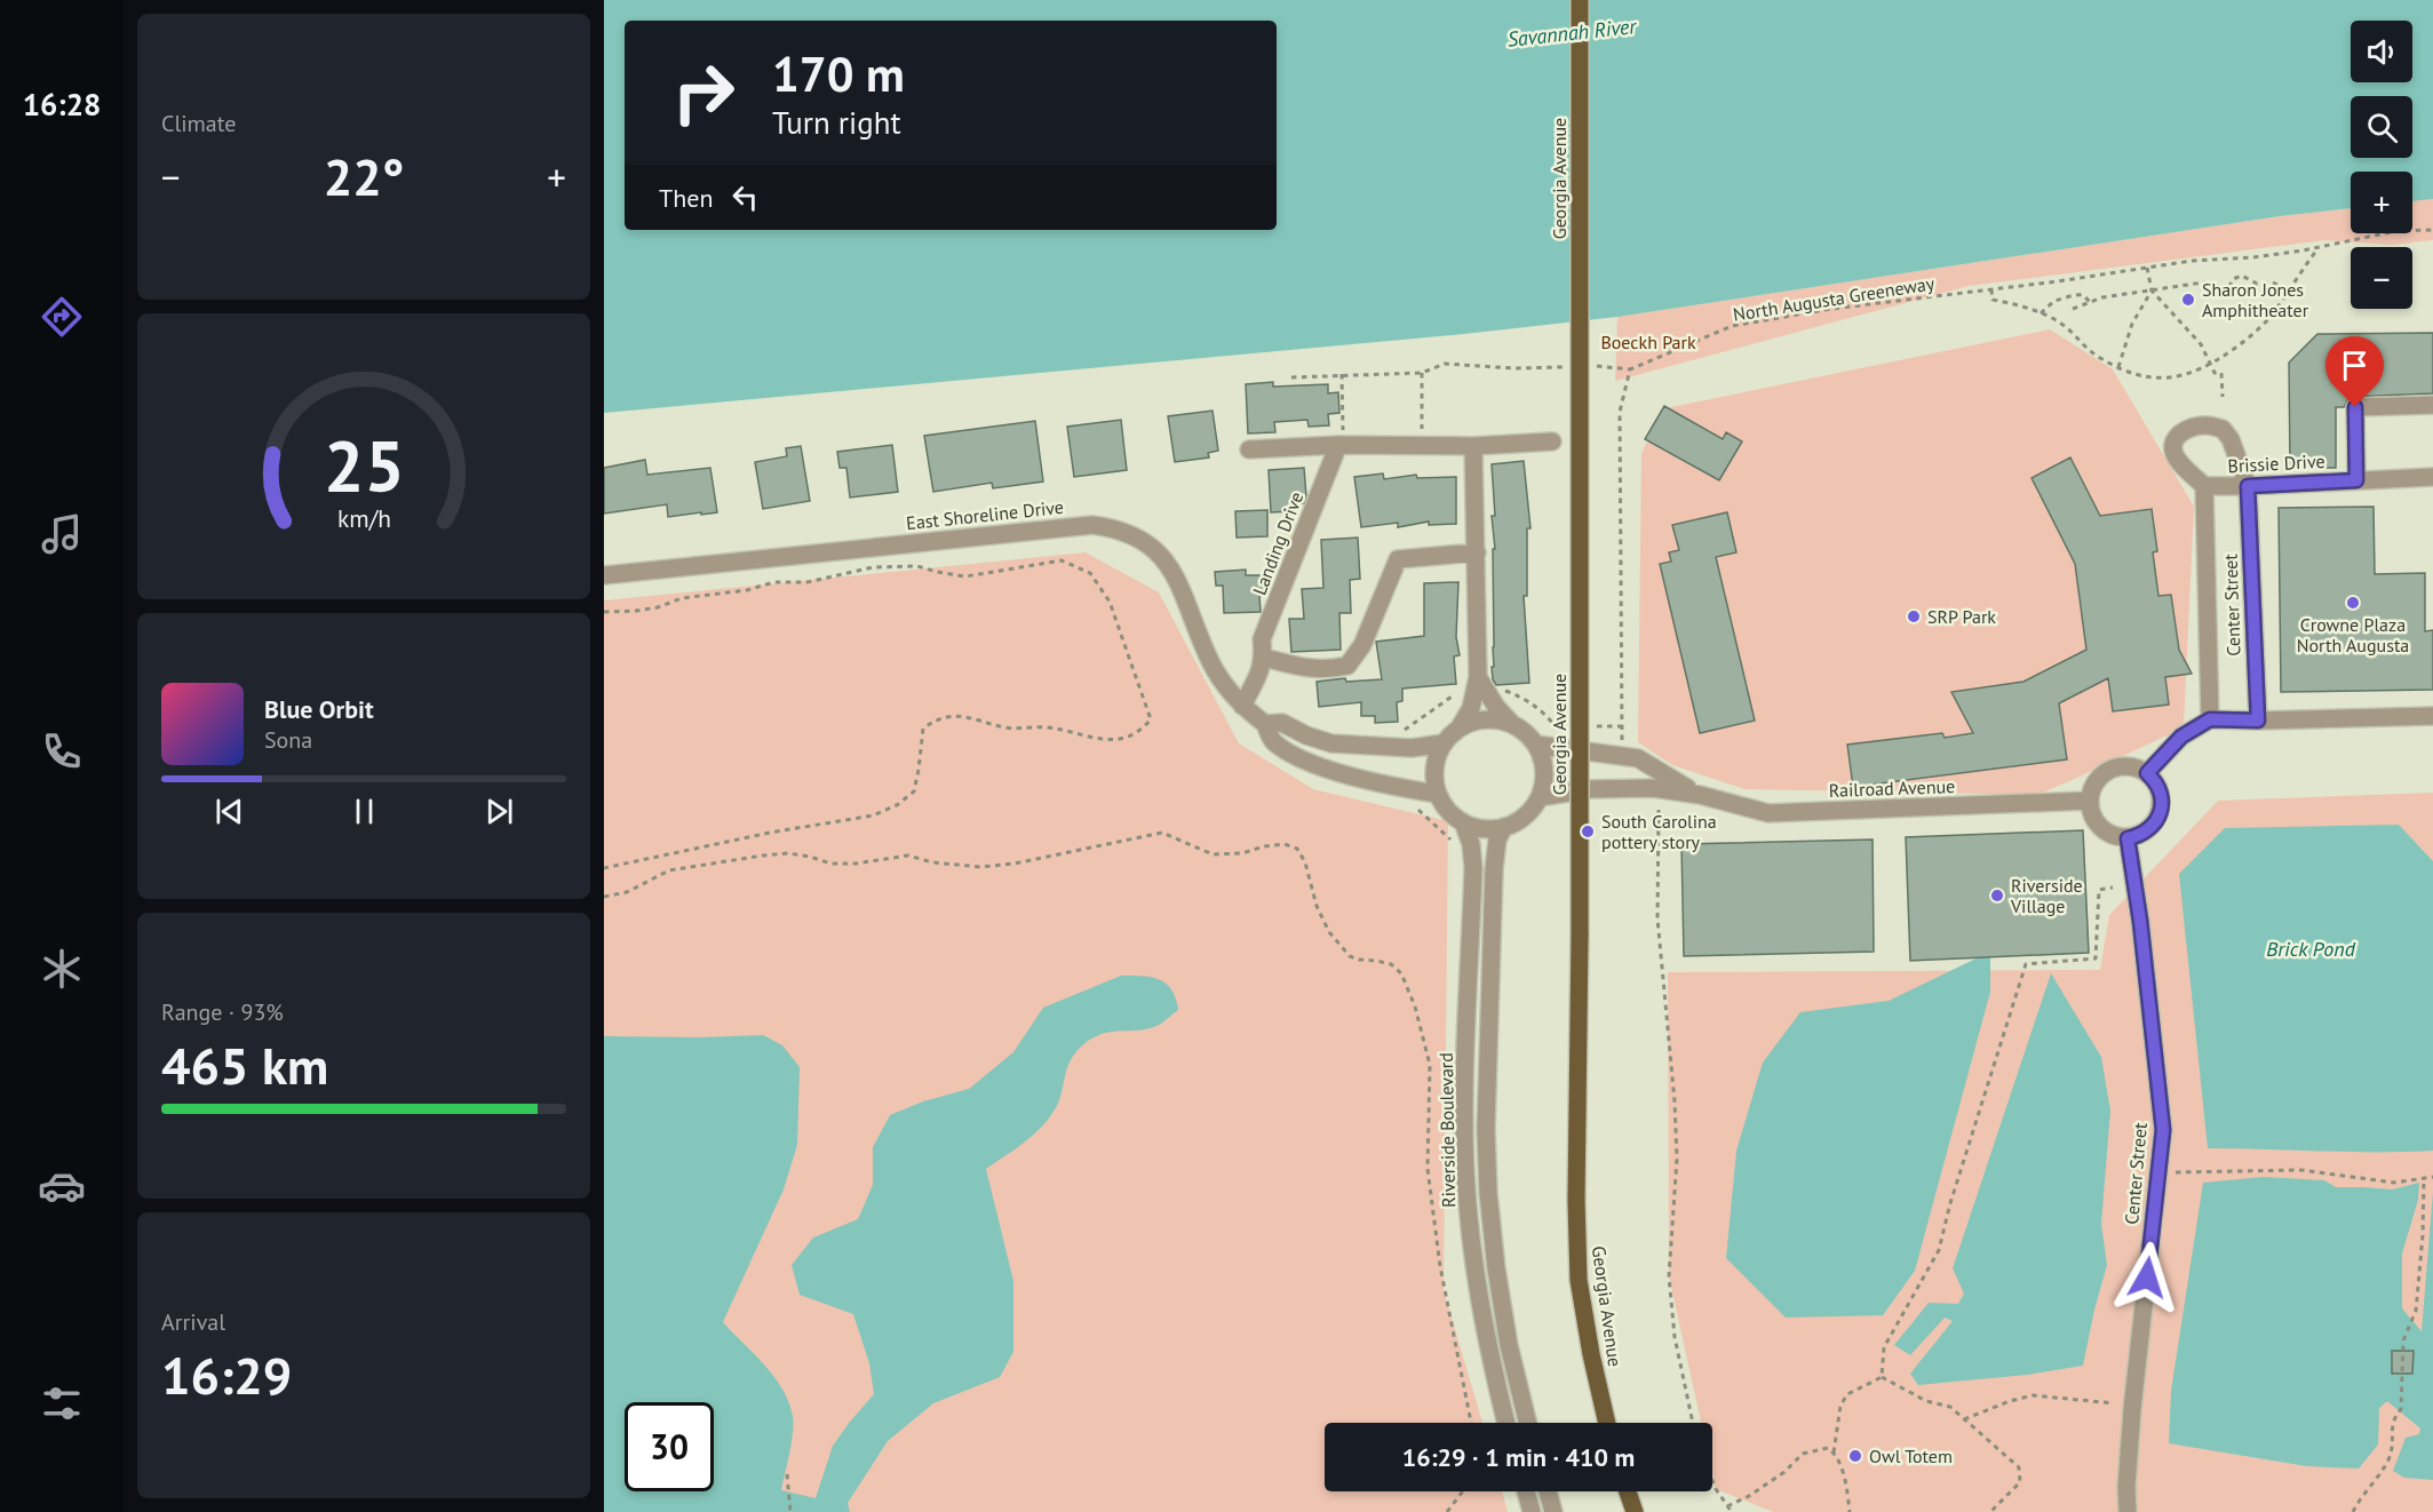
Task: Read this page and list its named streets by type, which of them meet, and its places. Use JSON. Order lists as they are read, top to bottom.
{
  "streets": {
    "main road": ["Georgia Avenue"],
    "street": [
      "Brissie Drive",
      "East Shoreline Drive",
      "Landing Drive",
      "Center Street",
      "Railroad Avenue",
      "Riverside Boulevard"
    ],
    "path": ["North Augusta Greeneway"]
  },
  "crossings": [
    ["Brissie Drive", "Center Street"],
    ["East Shoreline Drive", "Landing Drive"],
    ["Center Street", "Railroad Avenue"],
    ["Railroad Avenue", "Riverside Boulevard"]
  ],
  "water": ["Savannah River", "Brick Pond"],
  "parks": ["Boeckh Park"],
  "places": [
    "Sharon Jones Amphitheater",
    "Crowne Plaza North Augusta",
    "SRP Park",
    "South Carolina pottery story",
    "Riverside Village",
    "Owl Totem"
  ],
  "page": {
    "tabs": "16:28",
    "tile": [
      "Climate",
      ["Range · 93%", "465 km"],
      ["Arrival", "16:29"]
    ],
    "map_buttons": ["+", "−"],
    "turn": ["170 m", "Turn right"],
    "heat": ["−", "22°", "+"],
    "then": "Then",
    "song": ["Blue Orbit", "Sona"],
    "limit": "30",
    "trip": "16:29 · 1 min · 410 m",
    "gauge": ["25", "km/h"]
  }
}
